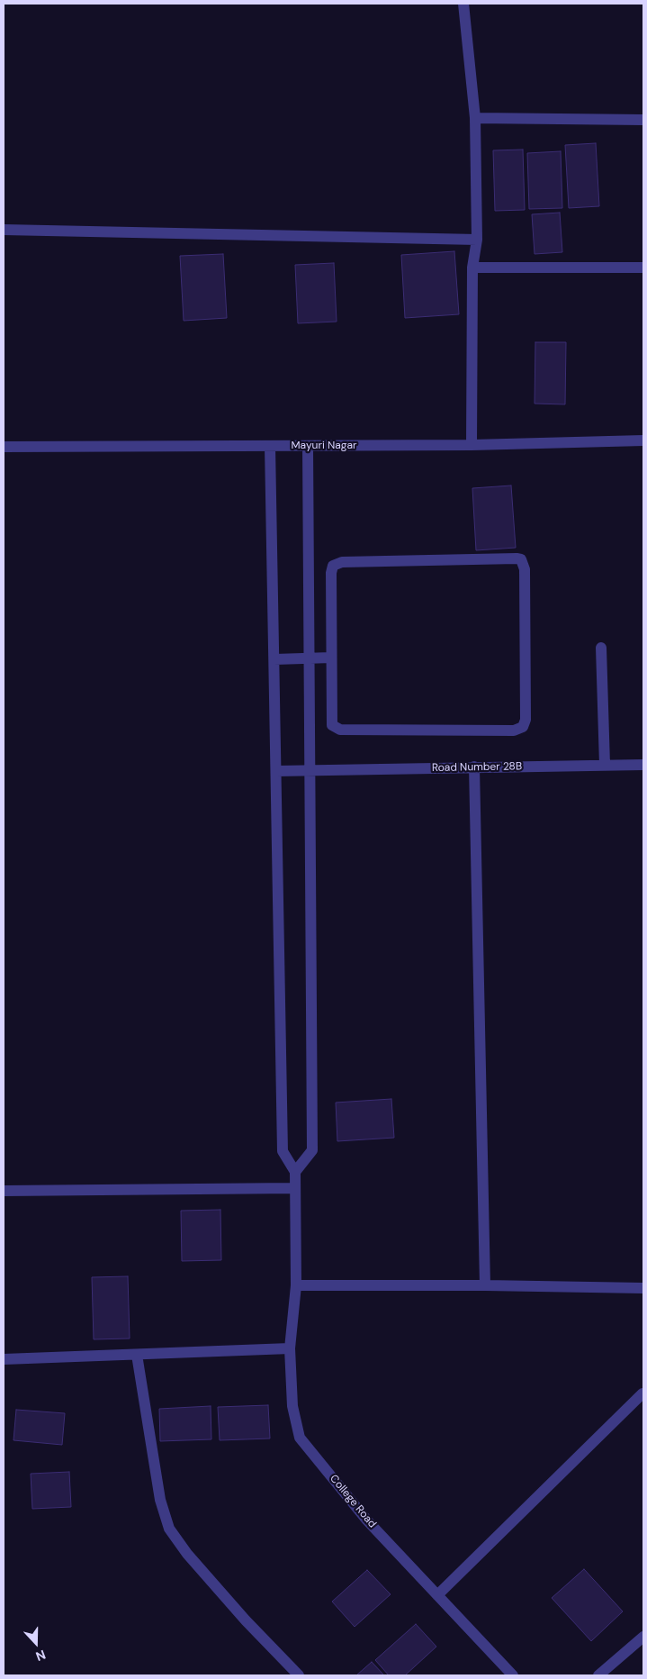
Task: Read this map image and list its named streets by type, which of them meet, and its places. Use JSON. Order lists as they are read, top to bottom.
{
  "streets": {
    "street": ["Mayuri Nagar", "Road Number 28B", "College Road"]
  },
  "north": "bottom"
}
